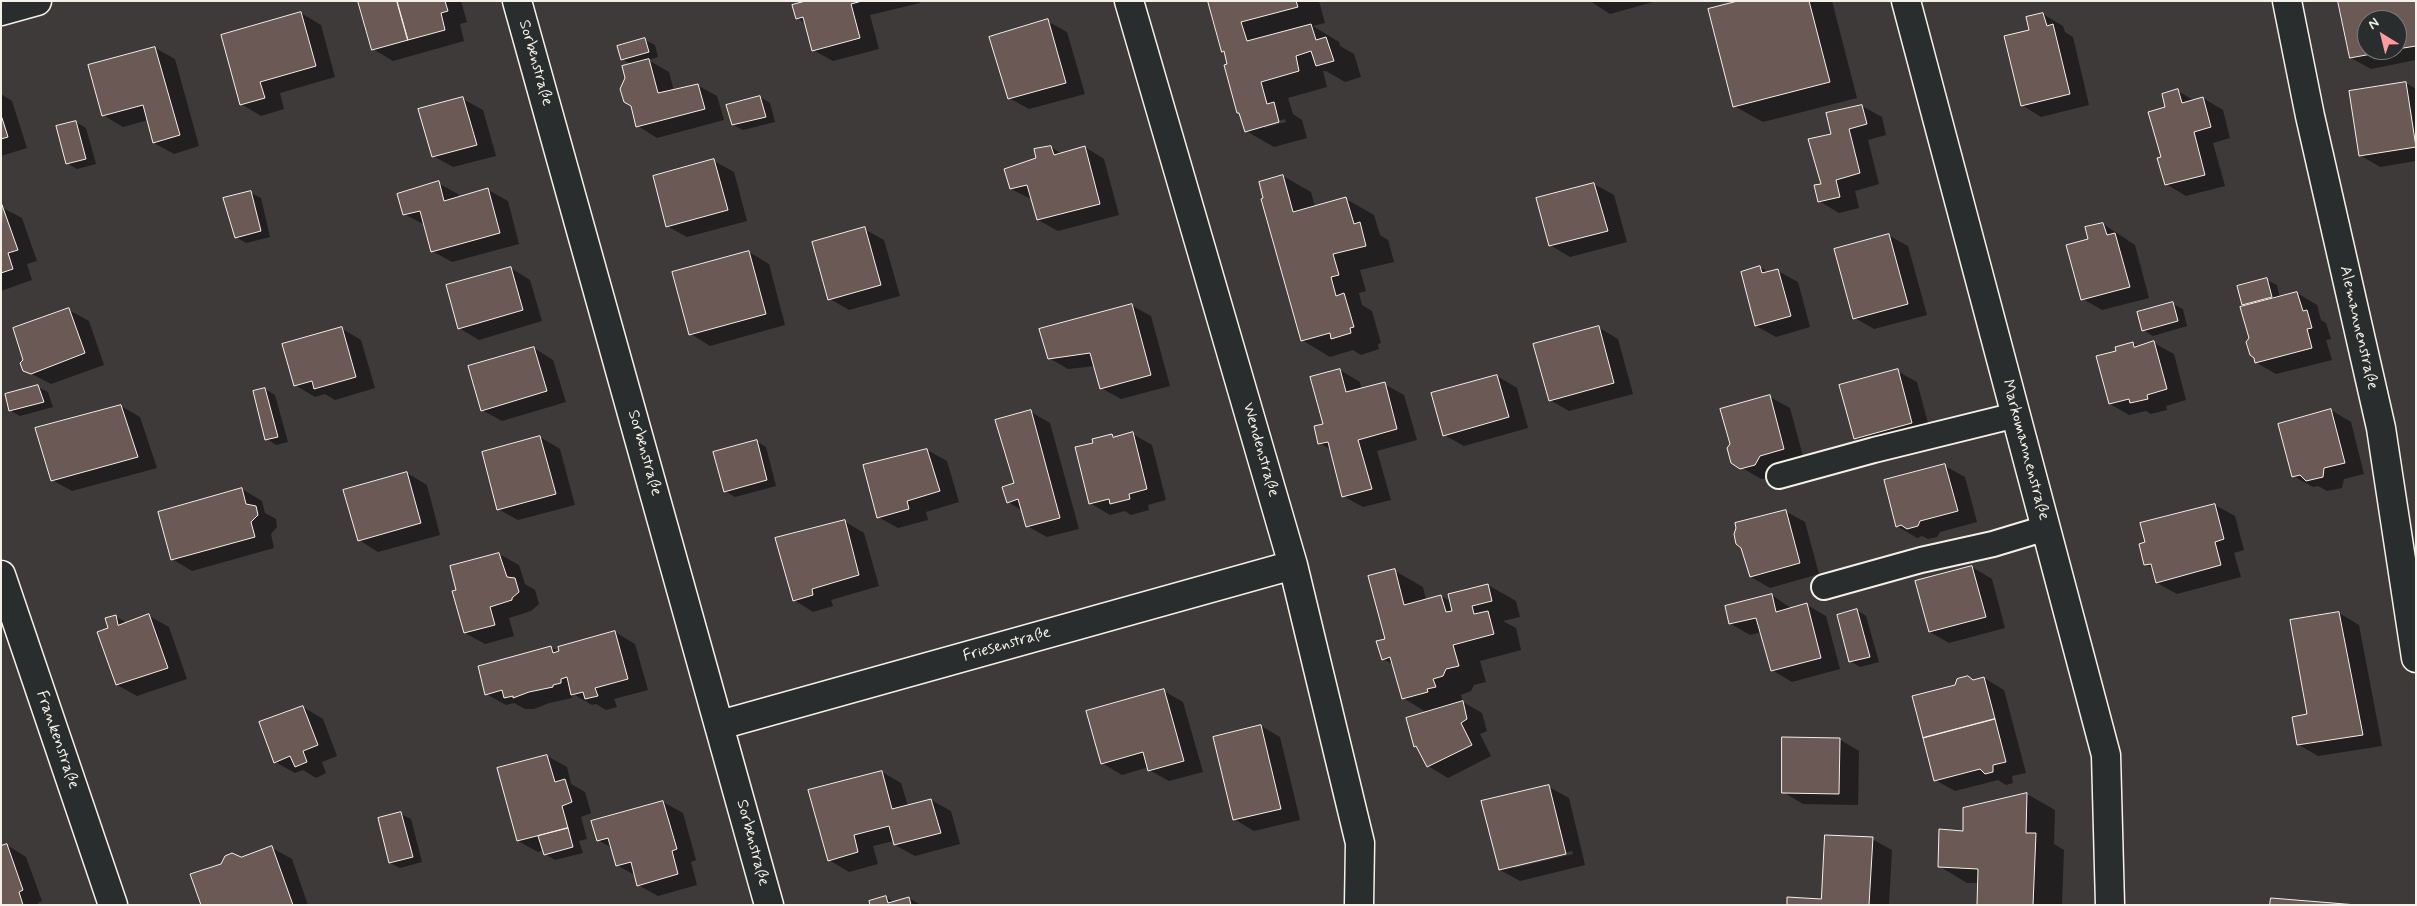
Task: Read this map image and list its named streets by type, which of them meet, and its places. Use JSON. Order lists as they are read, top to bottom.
{
  "streets": {
    "street": [
      "Sorbenstraße",
      "Alemannenstraße",
      "Wendenstraße",
      "Markomannenstraße",
      "Friesenstraße",
      "Frankenstraße"
    ]
  },
  "crossings": [
    ["Sorbenstraße", "Friesenstraße"],
    ["Wendenstraße", "Friesenstraße"]
  ],
  "north": "top left"
}
